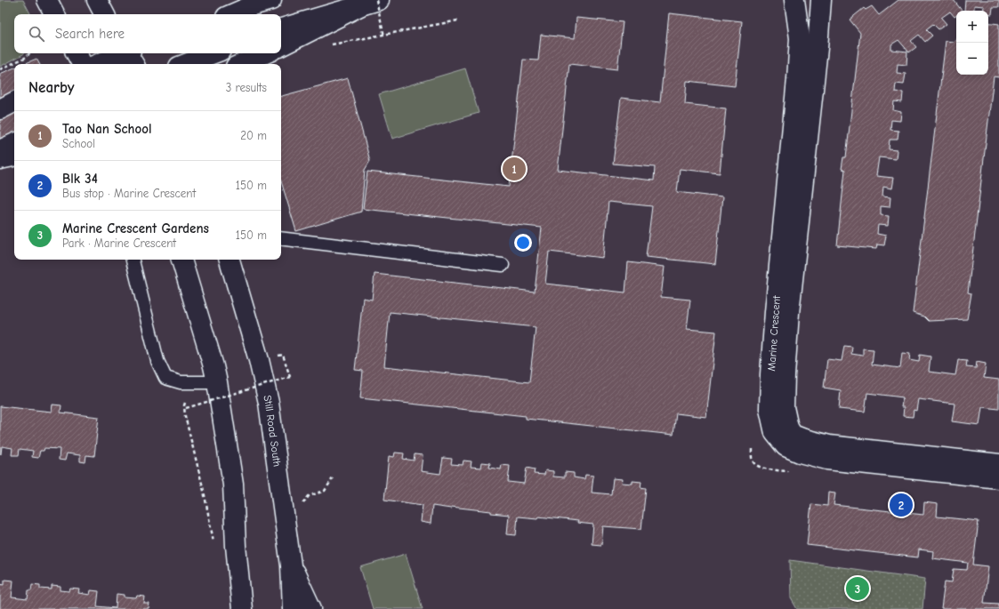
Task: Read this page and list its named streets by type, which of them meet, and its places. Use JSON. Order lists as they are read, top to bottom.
{
  "streets": {
    "main road": ["Marine Crescent", "Still Road South"]
  },
  "page": {
    "map_buttons": ["+", "−"],
    "search": "Search here",
    "heading": ["Nearby", "3 results"],
    "list": [
      {
        "mark": "1",
        "name": "Tao Nan School",
        "note": "School",
        "value": "20 m"
      },
      {
        "mark": "2",
        "name": "Blk 34",
        "note": "Bus stop · Marine Crescent",
        "value": "150 m"
      },
      {
        "mark": "3",
        "name": "Marine Crescent Gardens",
        "note": "Park · Marine Crescent",
        "value": "150 m"
      }
    ],
    "pins": ["1", "2", "3"]
  }
}
